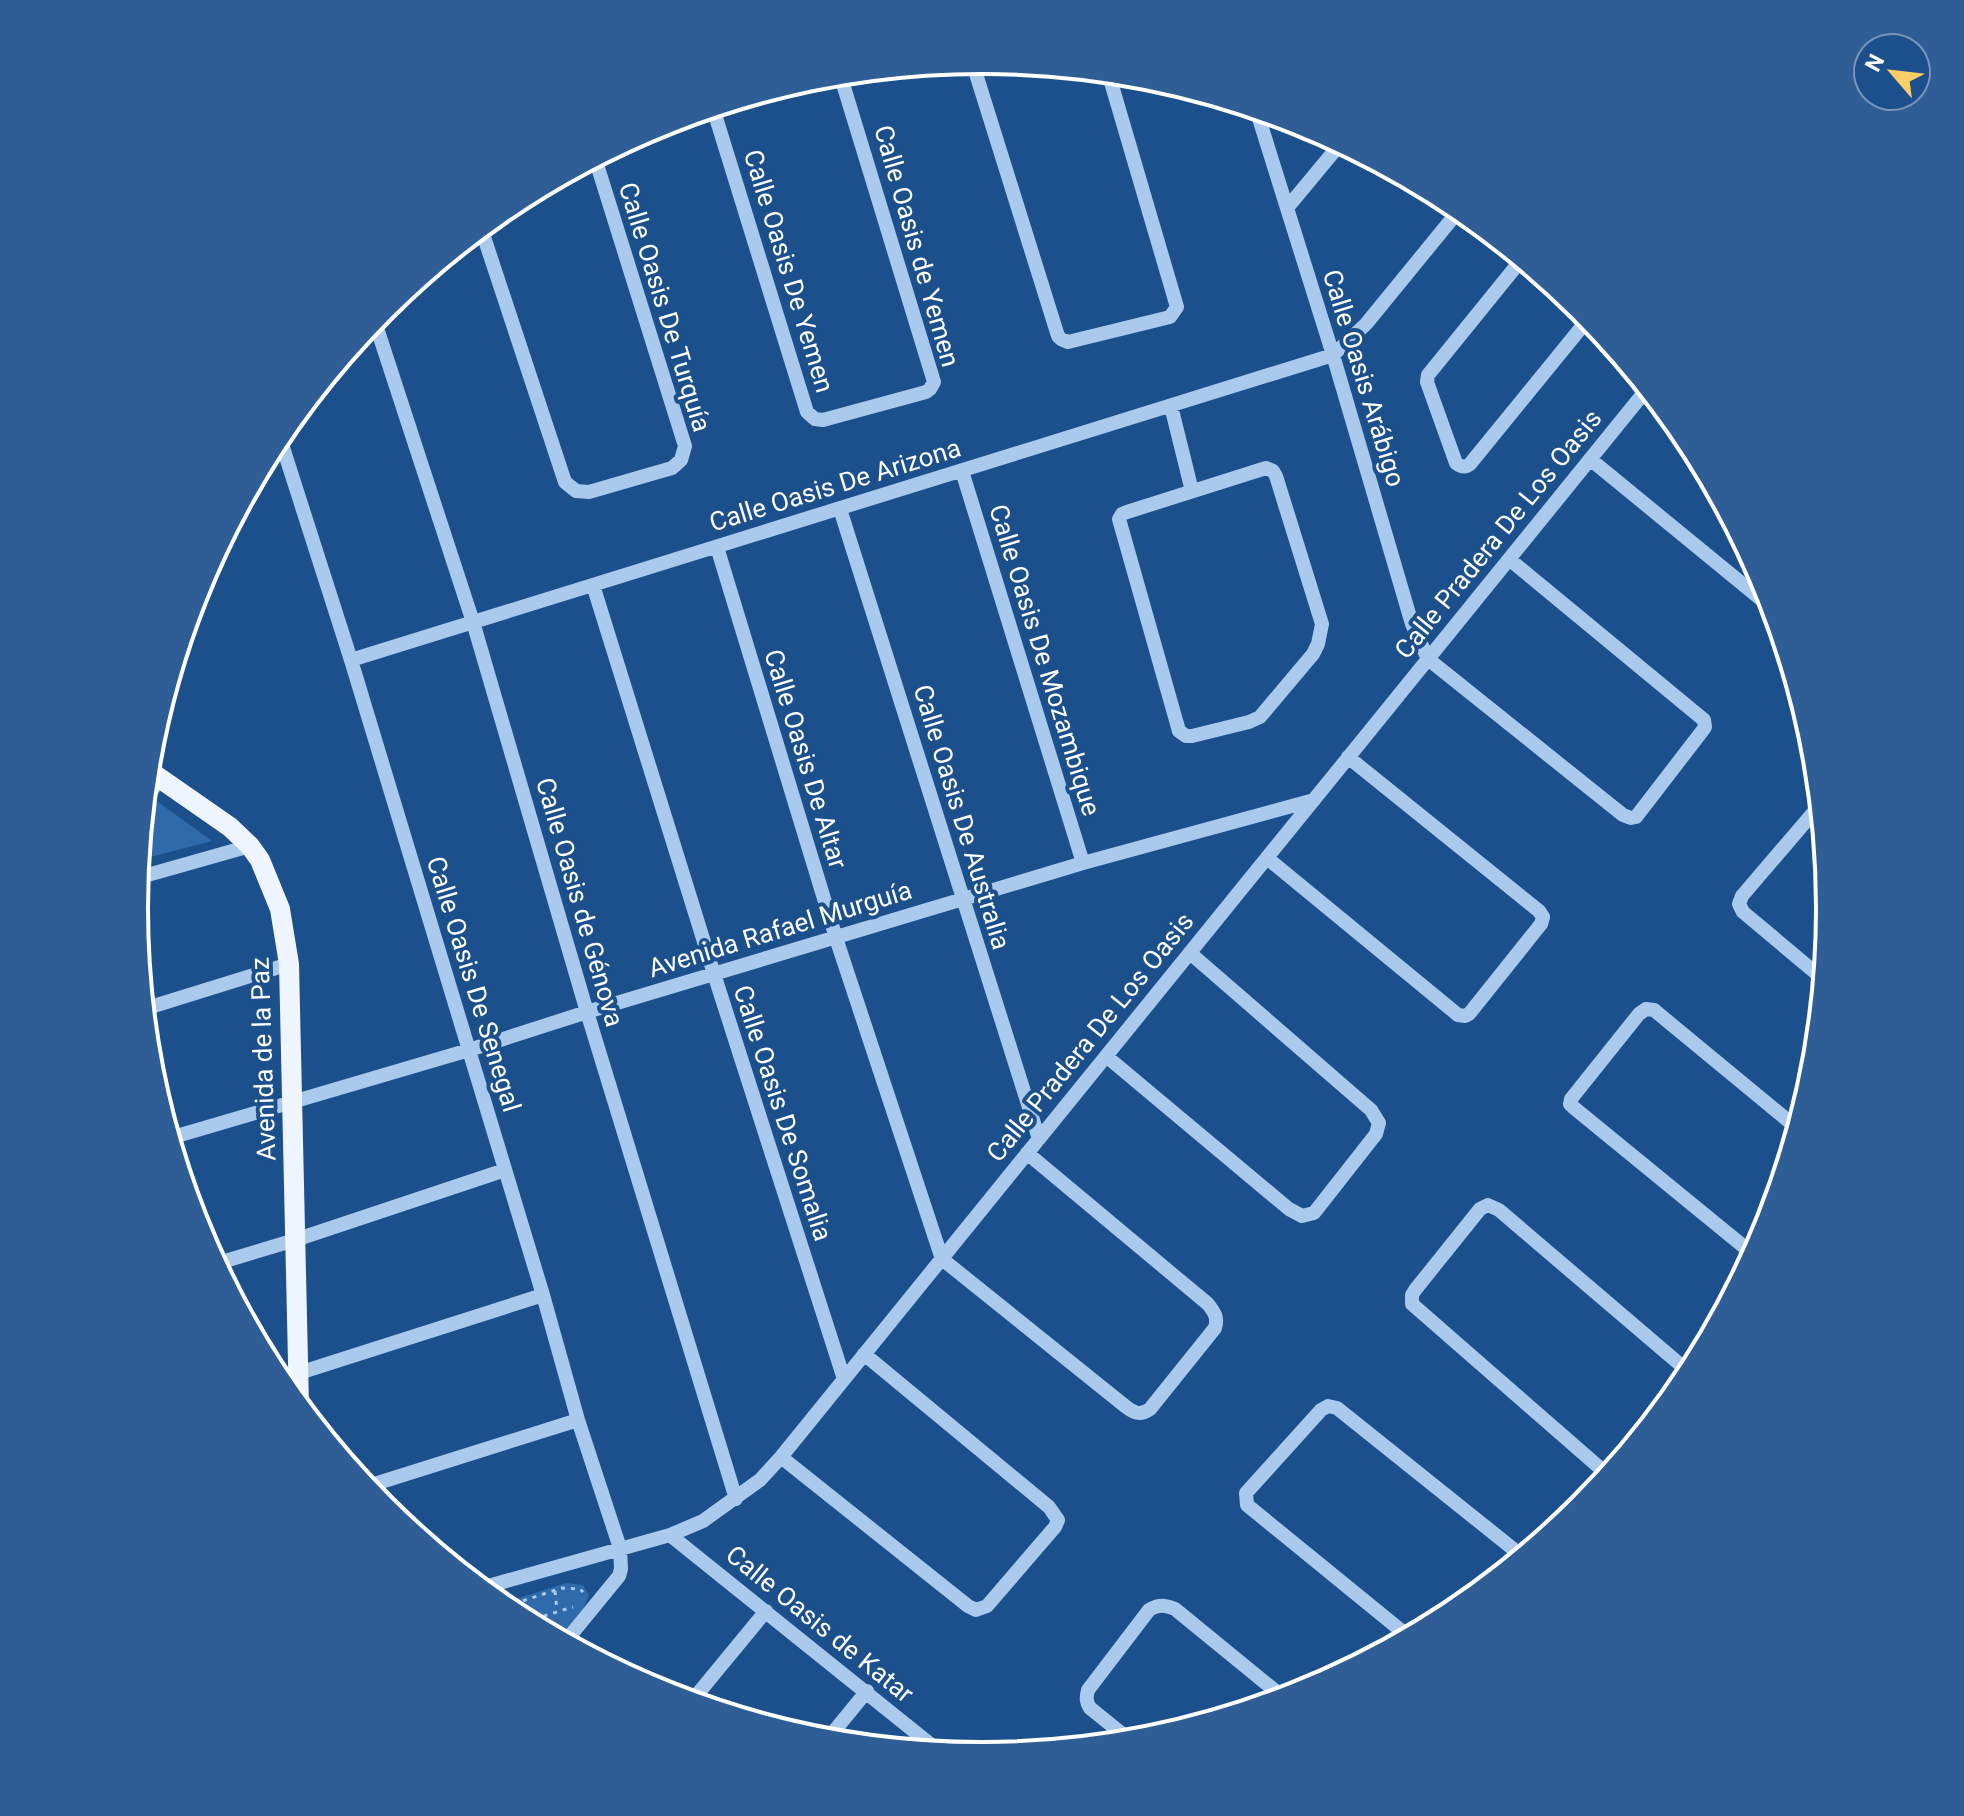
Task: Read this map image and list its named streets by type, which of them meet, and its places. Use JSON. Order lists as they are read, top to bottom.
{
  "streets": {
    "main road": ["Avenida de la Paz"],
    "street": [
      "Calle Oasis de Yemen",
      "Calle Oasis De Yemen",
      "Calle Oasis De Turquía",
      "Calle Oasis Arábigo",
      "Calle Oasis De Arizona",
      "Calle Pradera De Los Oasis",
      "Calle Oasis De Mozambique",
      "Calle Oasis De Altar",
      "Calle Oasis De Australia",
      "Calle Oasis de Génova",
      "Avenida Rafael Murguía",
      "Calle Oasis De Senegal",
      "Calle Oasis De Somalia",
      "Calle Oasis de Katar"
    ]
  },
  "crossings": [
    ["Calle Oasis de Yemen", "Calle Oasis De Yemen"],
    ["Calle Oasis Arábigo", "Calle Oasis De Arizona"],
    ["Calle Oasis Arábigo", "Calle Pradera De Los Oasis"],
    ["Calle Oasis De Arizona", "Calle Oasis De Mozambique"],
    ["Calle Oasis De Arizona", "Calle Oasis De Altar"],
    ["Calle Oasis De Arizona", "Calle Oasis De Australia"],
    ["Calle Oasis De Arizona", "Calle Oasis de Génova"],
    ["Calle Oasis De Arizona", "Calle Oasis De Senegal"],
    ["Calle Oasis De Arizona", "Calle Oasis De Somalia"],
    ["Calle Pradera De Los Oasis", "Calle Oasis De Altar"],
    ["Calle Pradera De Los Oasis", "Calle Oasis De Australia"],
    ["Calle Pradera De Los Oasis", "Calle Oasis de Génova"],
    ["Calle Pradera De Los Oasis", "Avenida Rafael Murguía"],
    ["Calle Pradera De Los Oasis", "Calle Oasis De Senegal"],
    ["Calle Pradera De Los Oasis", "Calle Oasis De Somalia"],
    ["Calle Pradera De Los Oasis", "Calle Oasis de Katar"],
    ["Calle Oasis De Mozambique", "Avenida Rafael Murguía"],
    ["Calle Oasis De Altar", "Avenida Rafael Murguía"],
    ["Calle Oasis De Australia", "Avenida Rafael Murguía"],
    ["Calle Oasis de Génova", "Avenida Rafael Murguía"],
    ["Avenida Rafael Murguía", "Calle Oasis De Senegal"],
    ["Avenida Rafael Murguía", "Avenida de la Paz"],
    ["Avenida Rafael Murguía", "Calle Oasis De Somalia"]
  ],
  "north": "top left"
}
